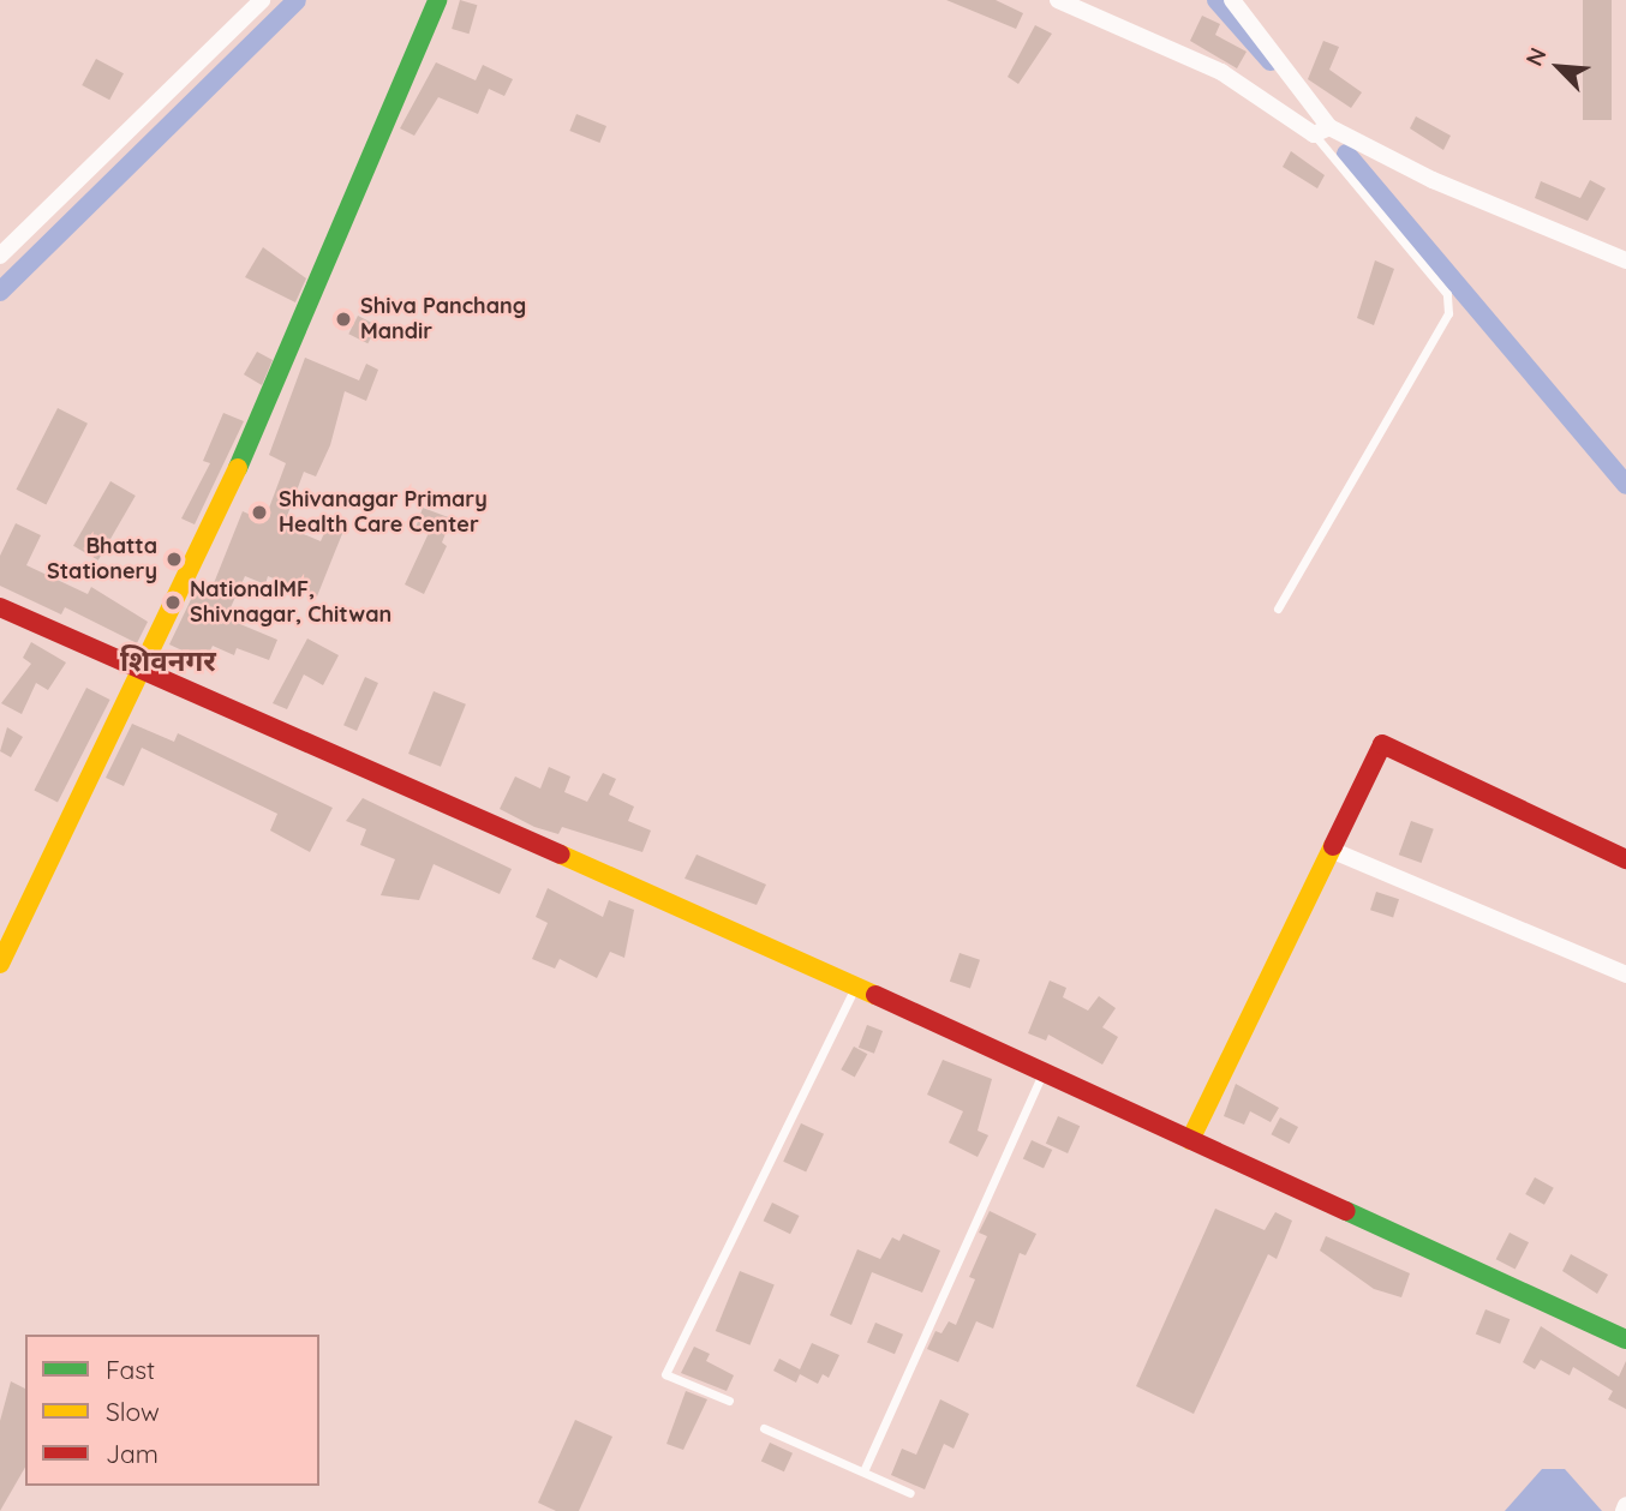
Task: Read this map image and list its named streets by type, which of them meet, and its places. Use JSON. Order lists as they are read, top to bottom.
{
  "districts": ["शिवनगर"],
  "places": [
    "Shiva Panchang Mandir",
    "Shivanagar Primary Health Care Center",
    "Bhatta Stationery",
    "NationalMF, Shivnagar, Chitwan"
  ],
  "legend": ["Fast", "Slow", "Jam"],
  "north": "top left"
}
